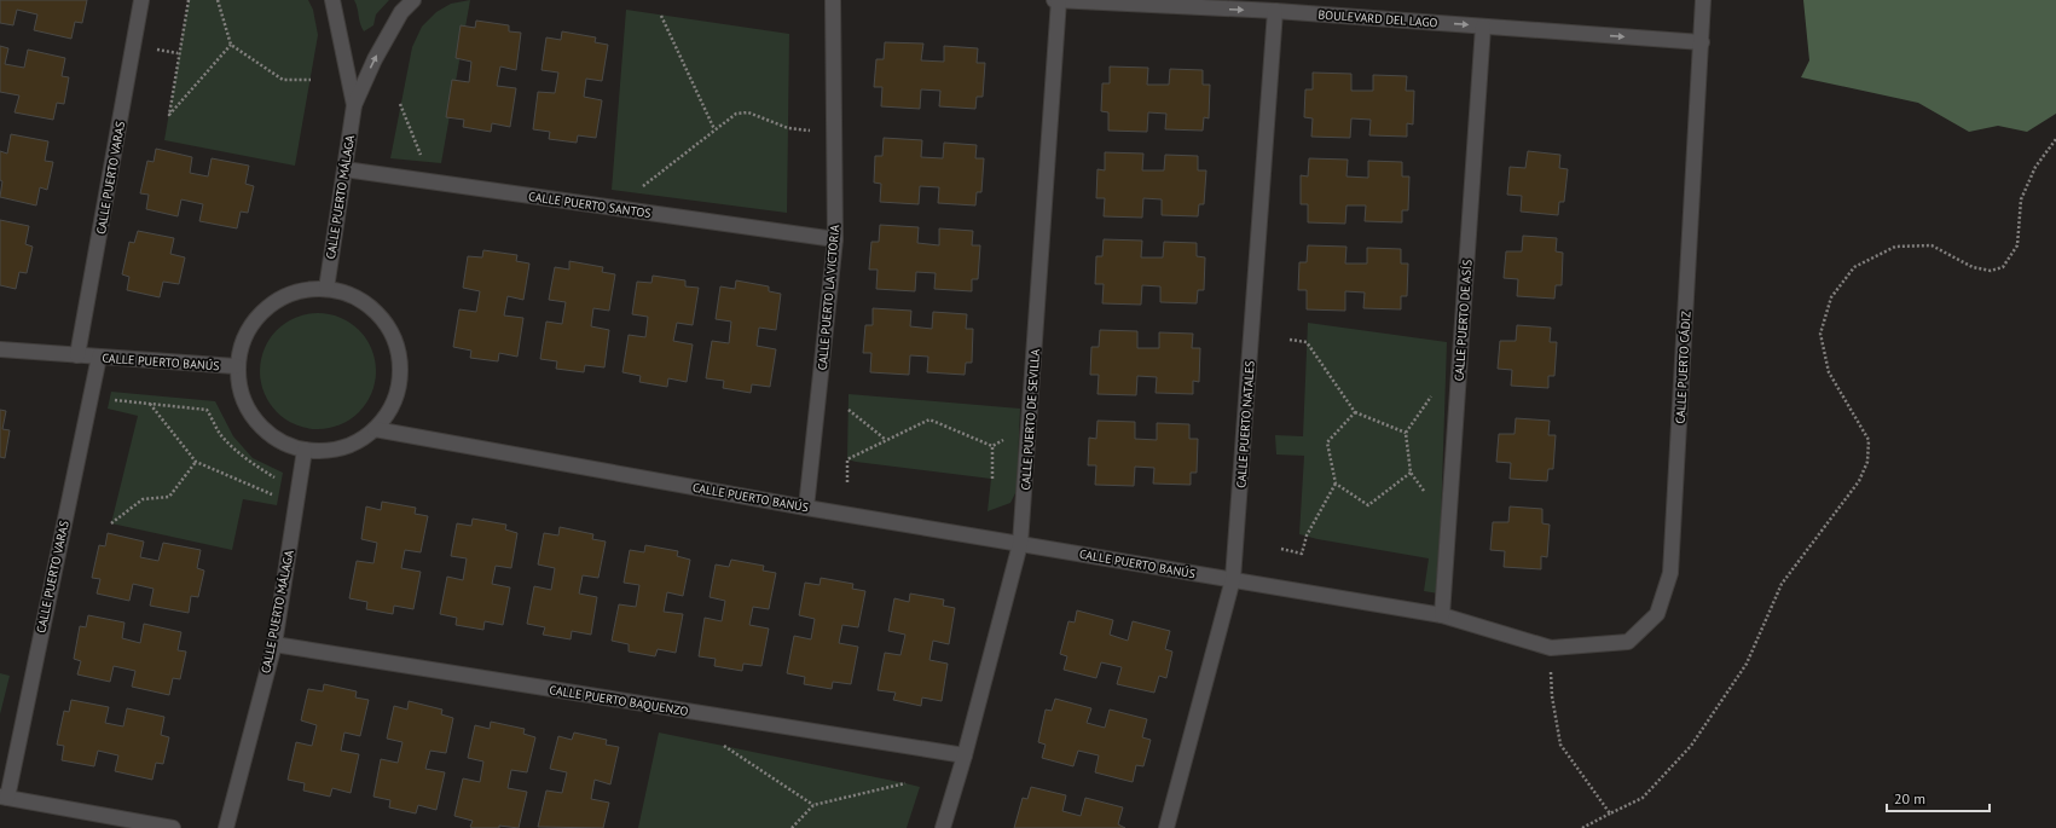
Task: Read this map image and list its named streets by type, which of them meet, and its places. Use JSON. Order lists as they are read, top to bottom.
{
  "streets": {
    "street": [
      "BOULEVARD DEL LAGO",
      "CALLE PUERTO VARAS",
      "CALLE PUERTO MÁLAGA",
      "CALLE PUERTO SANTOS",
      "CALLE PUERTO LA VICTORIA",
      "CALLE PUERTO DE ASÍS",
      "CALLE PUERTO BANÚS",
      "CALLE PUERTO CÁDIZ",
      "CALLE PUERTO DE SEVILLA",
      "CALLE PUERTO NATALES",
      "CALLE PUERTO BAQUENZO"
    ]
  },
  "crossings": [
    ["BOULEVARD DEL LAGO", "CALLE PUERTO DE ASÍS"],
    ["BOULEVARD DEL LAGO", "CALLE PUERTO CÁDIZ"],
    ["BOULEVARD DEL LAGO", "CALLE PUERTO DE SEVILLA"],
    ["BOULEVARD DEL LAGO", "CALLE PUERTO NATALES"],
    ["CALLE PUERTO VARAS", "CALLE PUERTO BANÚS"],
    ["CALLE PUERTO MÁLAGA", "CALLE PUERTO SANTOS"],
    ["CALLE PUERTO MÁLAGA", "CALLE PUERTO BANÚS"],
    ["CALLE PUERTO MÁLAGA", "CALLE PUERTO BAQUENZO"],
    ["CALLE PUERTO SANTOS", "CALLE PUERTO LA VICTORIA"],
    ["CALLE PUERTO LA VICTORIA", "CALLE PUERTO BANÚS"],
    ["CALLE PUERTO DE ASÍS", "CALLE PUERTO BANÚS"],
    ["CALLE PUERTO BANÚS", "CALLE PUERTO CÁDIZ"],
    ["CALLE PUERTO BANÚS", "CALLE PUERTO DE SEVILLA"],
    ["CALLE PUERTO BANÚS", "CALLE PUERTO NATALES"],
    ["CALLE PUERTO DE SEVILLA", "CALLE PUERTO BAQUENZO"]
  ],
  "one_way": ["BOULEVARD DEL LAGO"],
  "scale_bar": "20 m"
}
